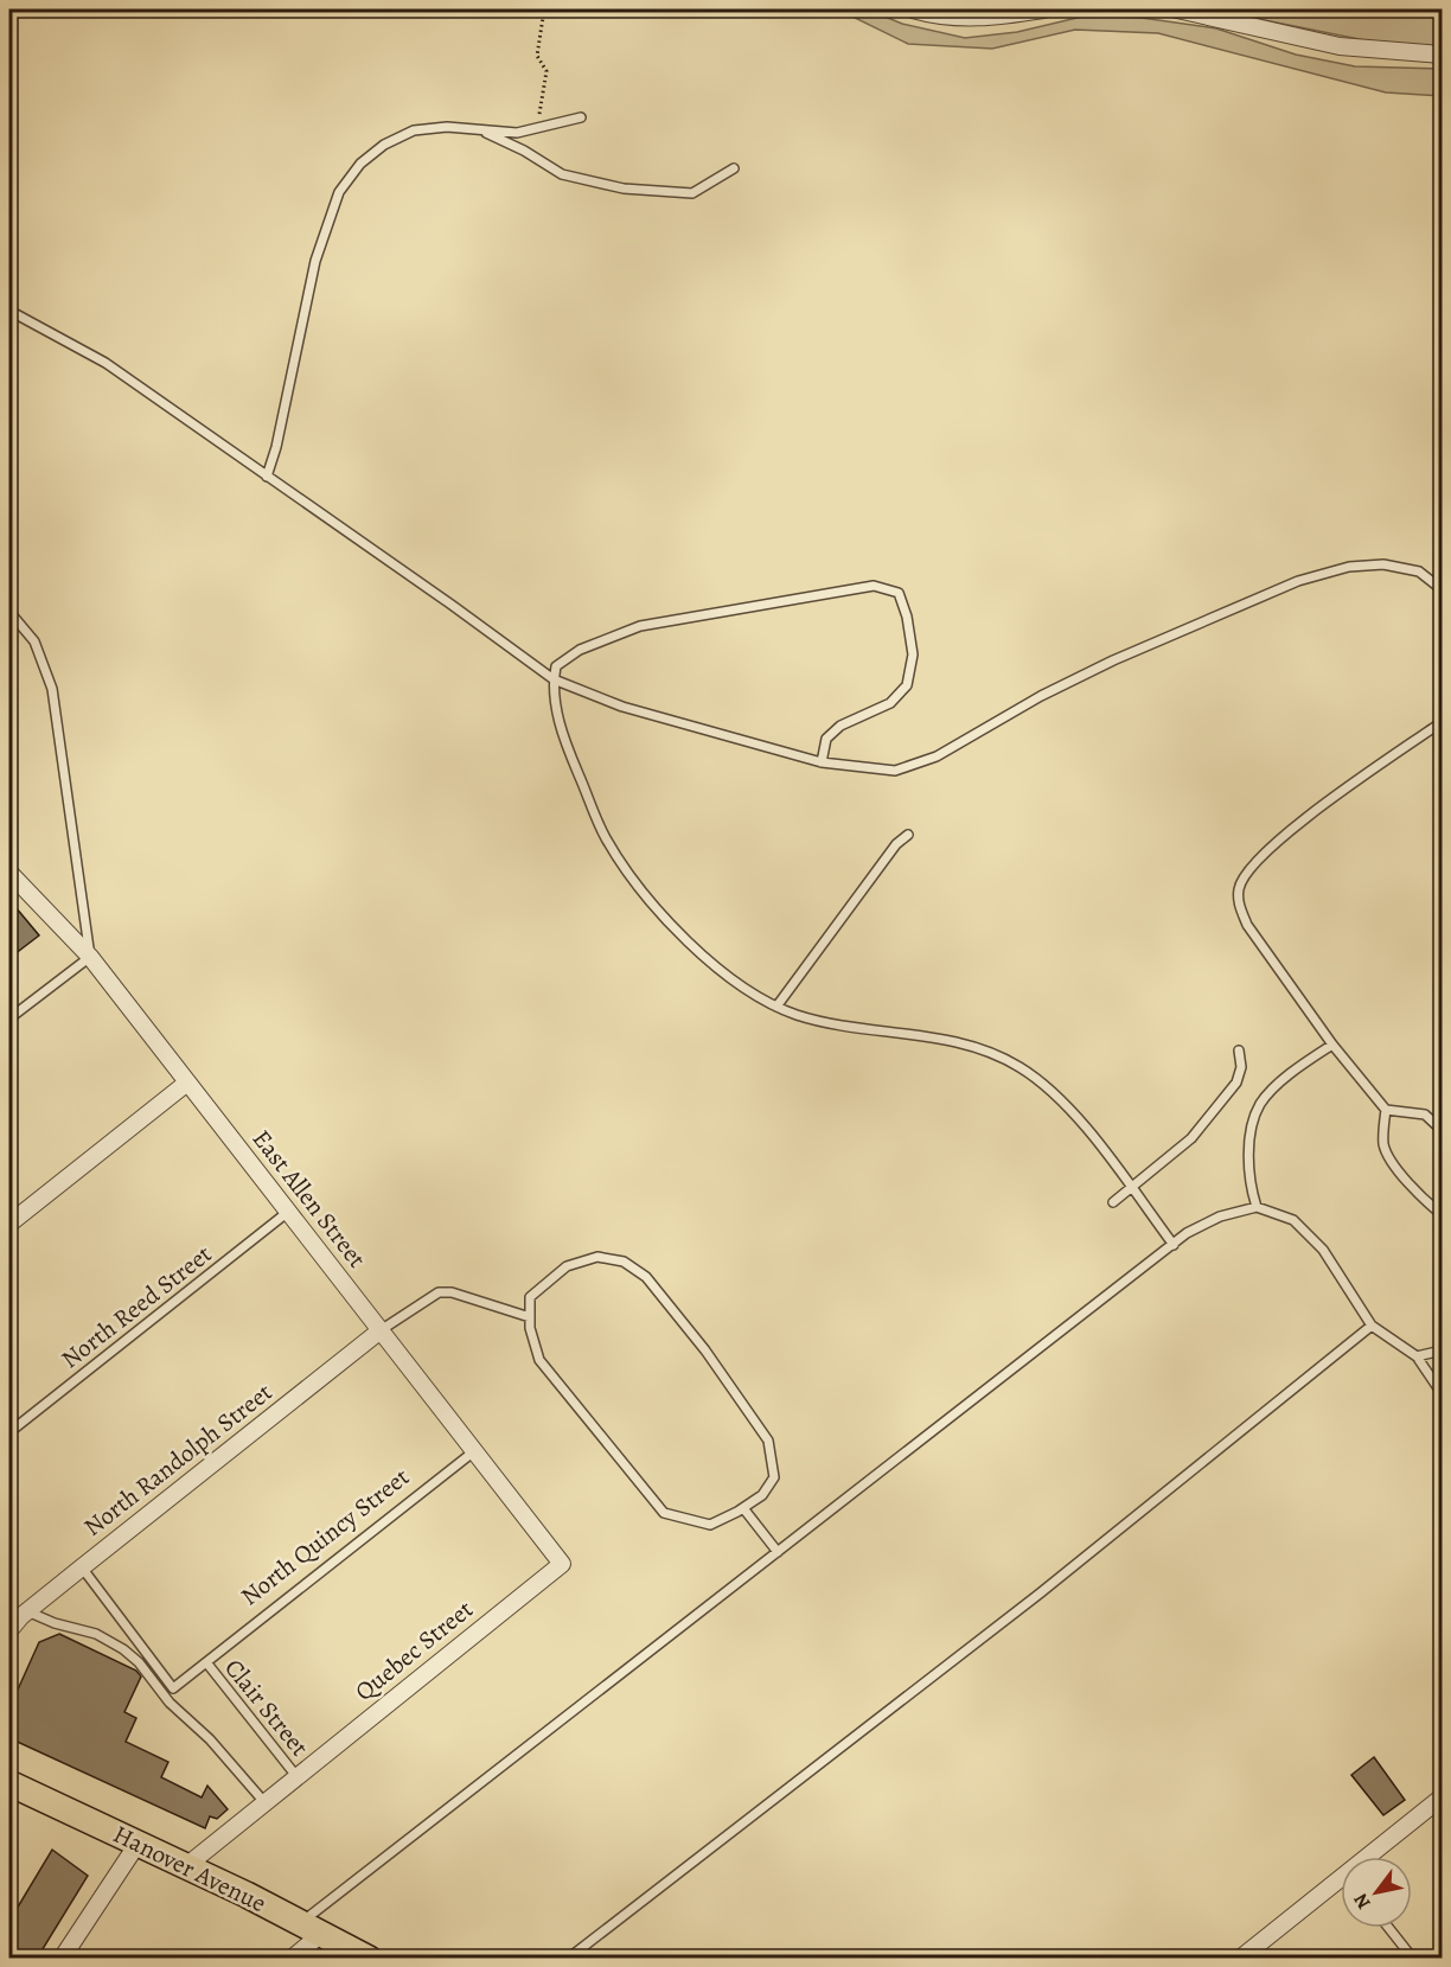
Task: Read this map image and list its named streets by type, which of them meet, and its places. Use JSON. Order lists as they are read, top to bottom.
{
  "streets": {
    "main road": ["Hanover Avenue"],
    "street": ["East Allen Street", "North Randolph Street", "Quebec Street"],
    "lane": ["North Reed Street", "North Quincy Street", "Clair Street"]
  },
  "crossings": [
    ["East Allen Street", "North Reed Street"],
    ["East Allen Street", "North Randolph Street"],
    ["East Allen Street", "North Quincy Street"],
    ["East Allen Street", "Quebec Street"],
    ["North Randolph Street", "North Quincy Street"],
    ["North Quincy Street", "Clair Street"],
    ["Quebec Street", "Clair Street"],
    ["Quebec Street", "Hanover Avenue"]
  ],
  "north": "bottom left"
}
